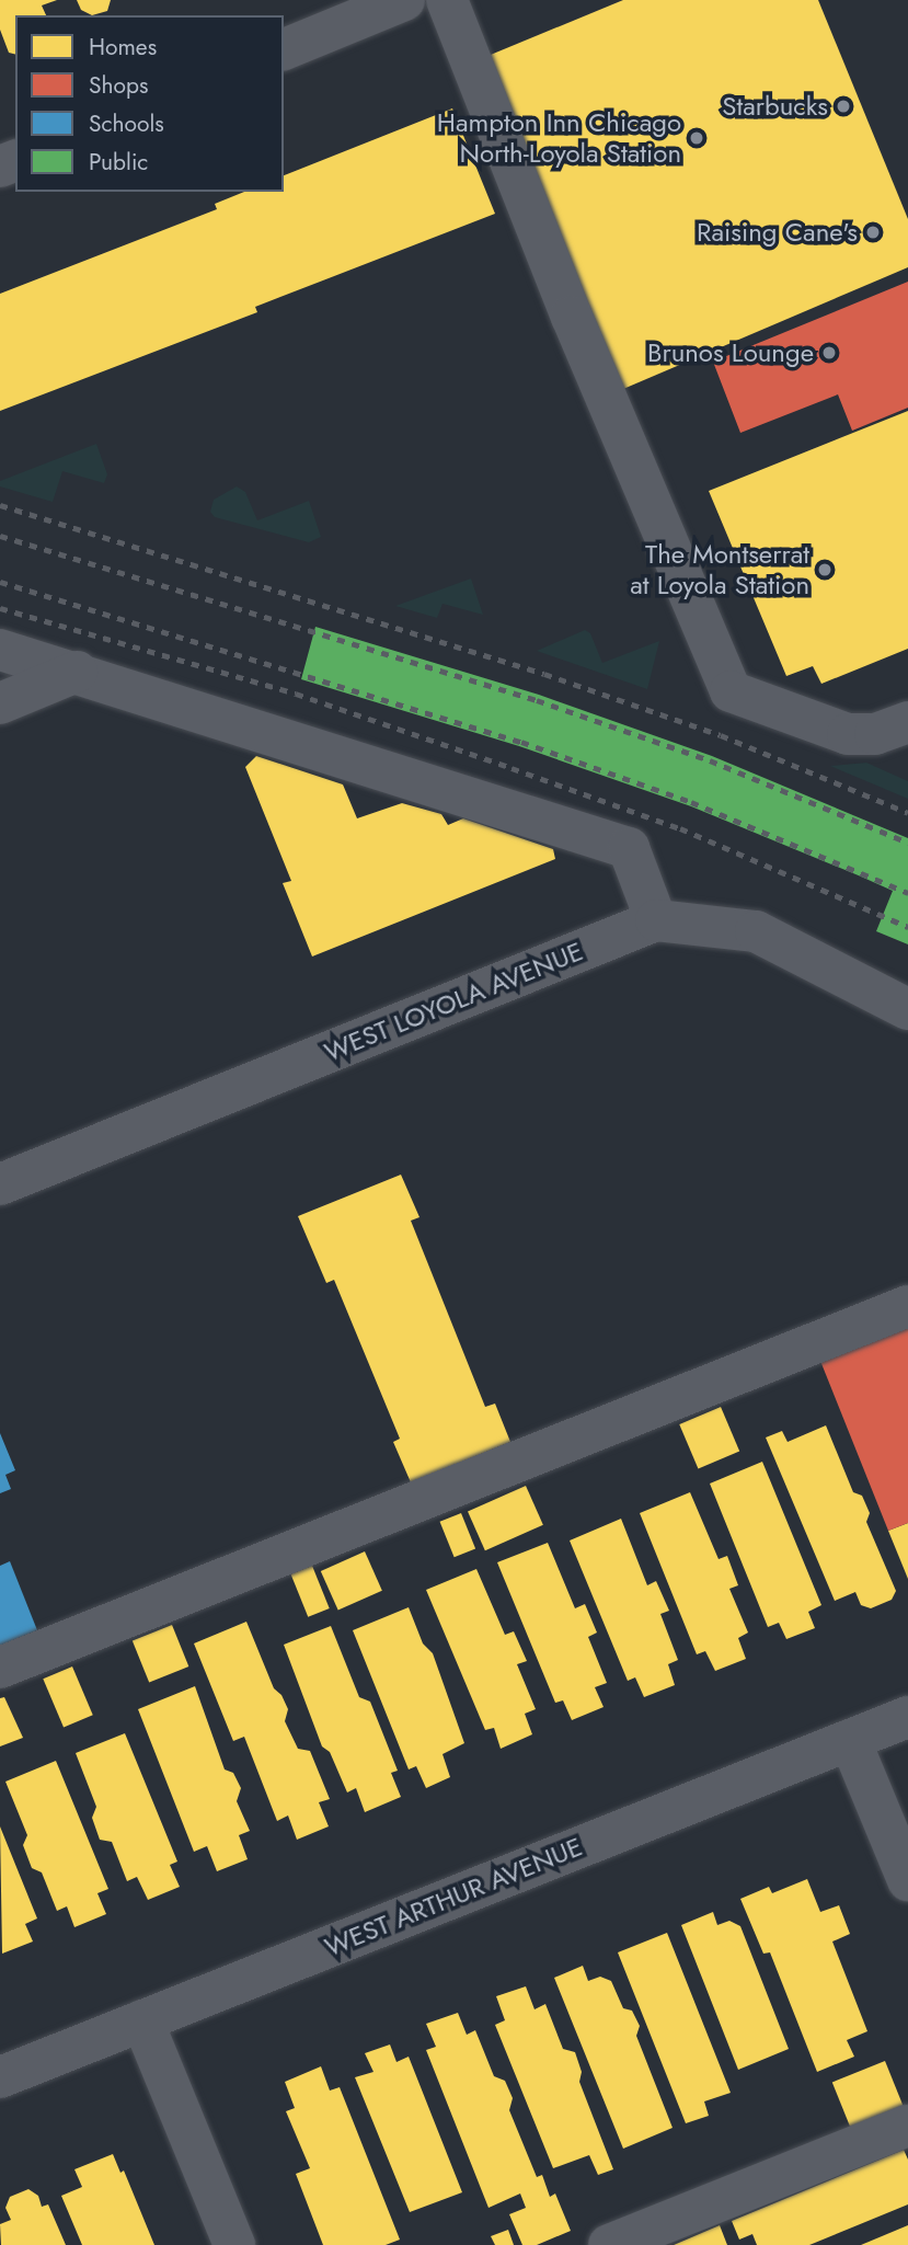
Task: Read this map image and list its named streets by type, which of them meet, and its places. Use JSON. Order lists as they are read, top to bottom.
{
  "streets": {
    "street": ["WEST LOYOLA AVENUE", "WEST ARTHUR AVENUE"]
  },
  "places": [
    "Starbucks",
    "Hampton Inn Chicago North-Loyola Station",
    "Raising Cane's",
    "Brunos Lounge",
    "The Montserrat at Loyola Station"
  ],
  "legend": [
    "Homes",
    "Shops",
    "Schools",
    "Public"
  ]
}
